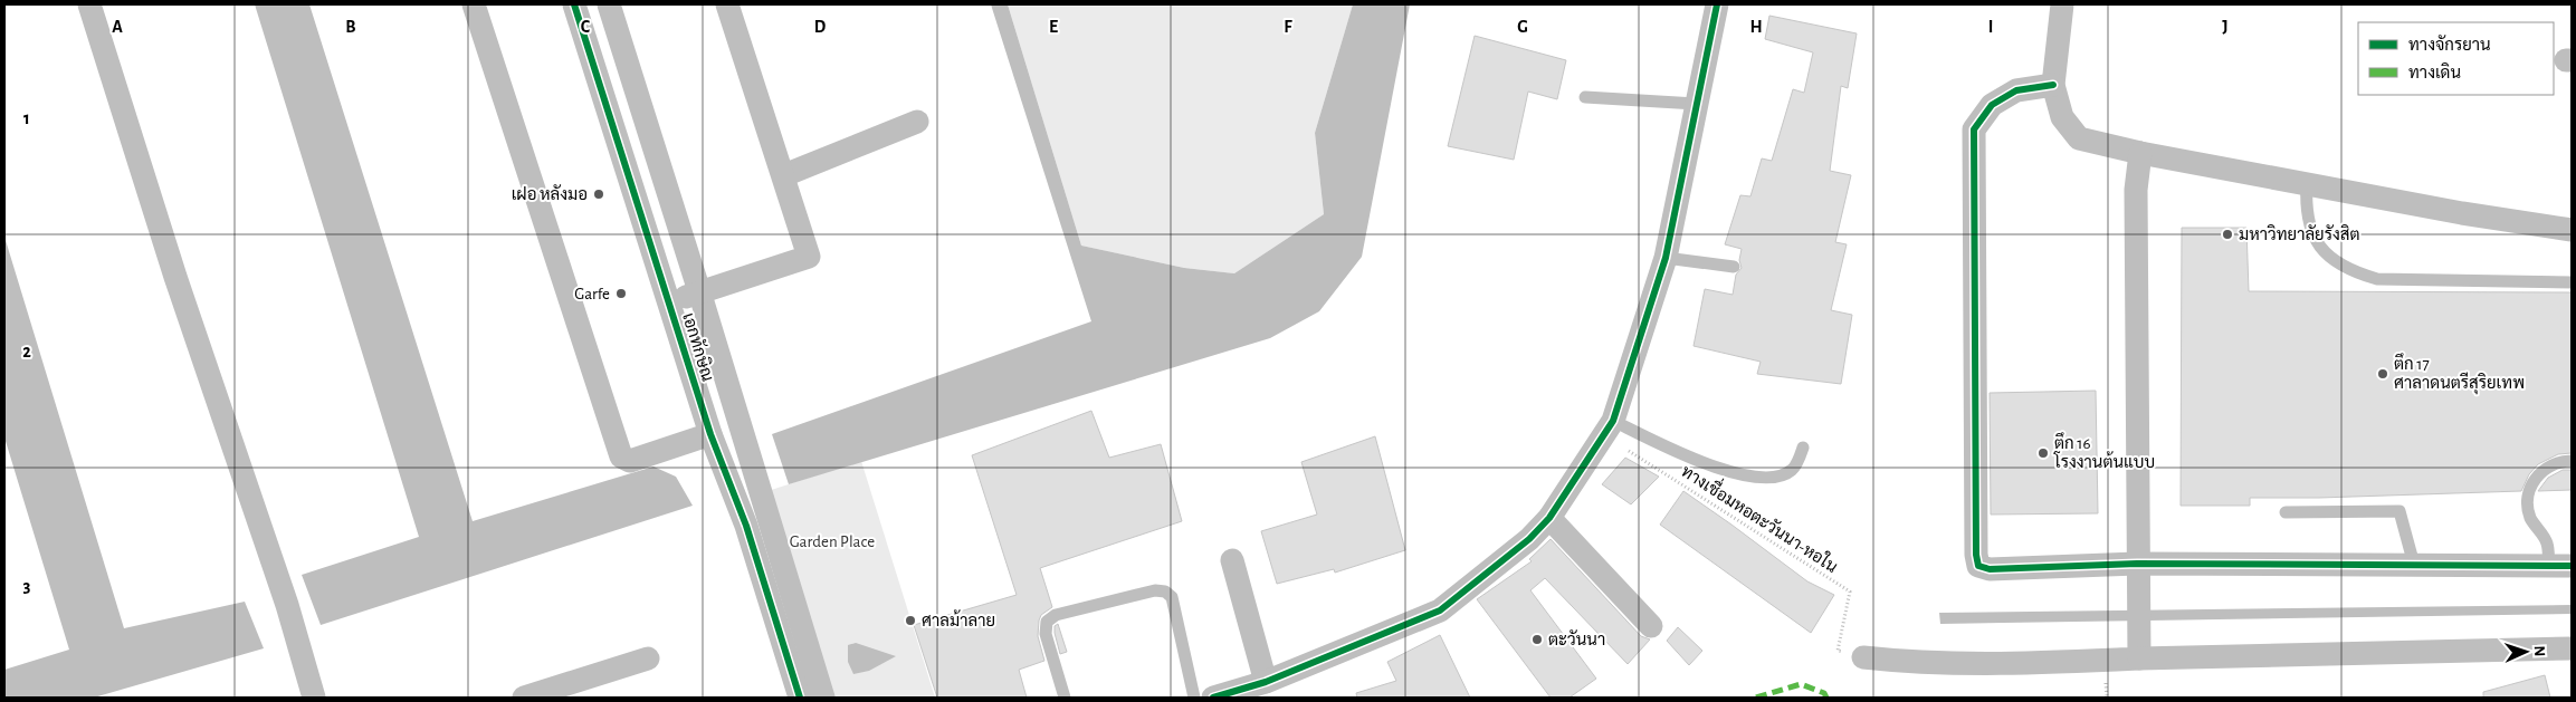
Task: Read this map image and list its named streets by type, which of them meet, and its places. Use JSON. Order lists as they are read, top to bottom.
{
  "streets": {
    "street": ["เอกทักษิณ"],
    "path": ["ทางเชื่อมหอตะวันนา-หอใน"]
  },
  "parks": ["Garden Place"],
  "places": [
    "เฝอ หลังมอ",
    "มหาวิทยาลัยรังสิต",
    "Garfe",
    "ตึก 17 ศาลาดนตรีสุริยเทพ",
    "ตึก 16 โรงงานต้นแบบ",
    "ศาลม้าลาย",
    "ตะวันนา"
  ],
  "legend": ["ทางจักรยาน", "ทางเดิน"],
  "north": "right",
  "grid": {
    "columns": [
      "A",
      "B",
      "C",
      "D",
      "E",
      "F",
      "G",
      "H",
      "I",
      "J"
    ],
    "rows": ["1", "2", "3"]
  }
}
